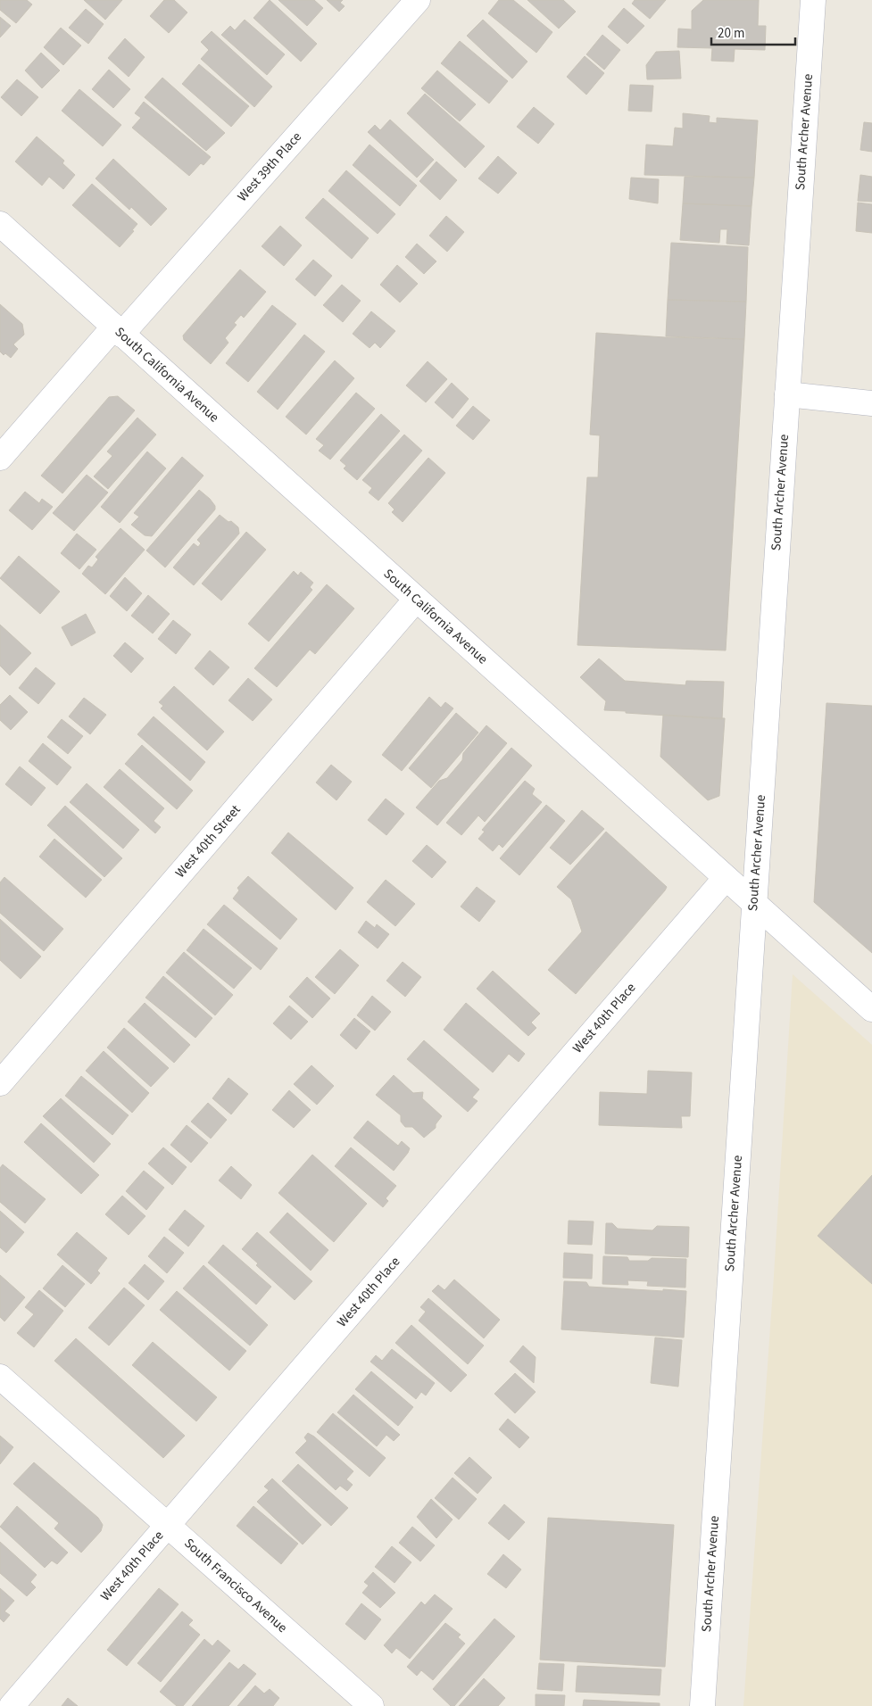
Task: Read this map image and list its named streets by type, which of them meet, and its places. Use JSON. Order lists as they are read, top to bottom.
{
  "streets": {
    "street": [
      "South Archer Avenue",
      "West 39th Place",
      "South California Avenue",
      "West 40th Street",
      "West 40th Place",
      "South Francisco Avenue"
    ]
  },
  "crossings": [
    ["South Archer Avenue", "South California Avenue"],
    ["West 39th Place", "South California Avenue"],
    ["South California Avenue", "West 40th Street"],
    ["South California Avenue", "West 40th Place"],
    ["West 40th Place", "South Francisco Avenue"]
  ],
  "scale_bar": "20 m"
}
